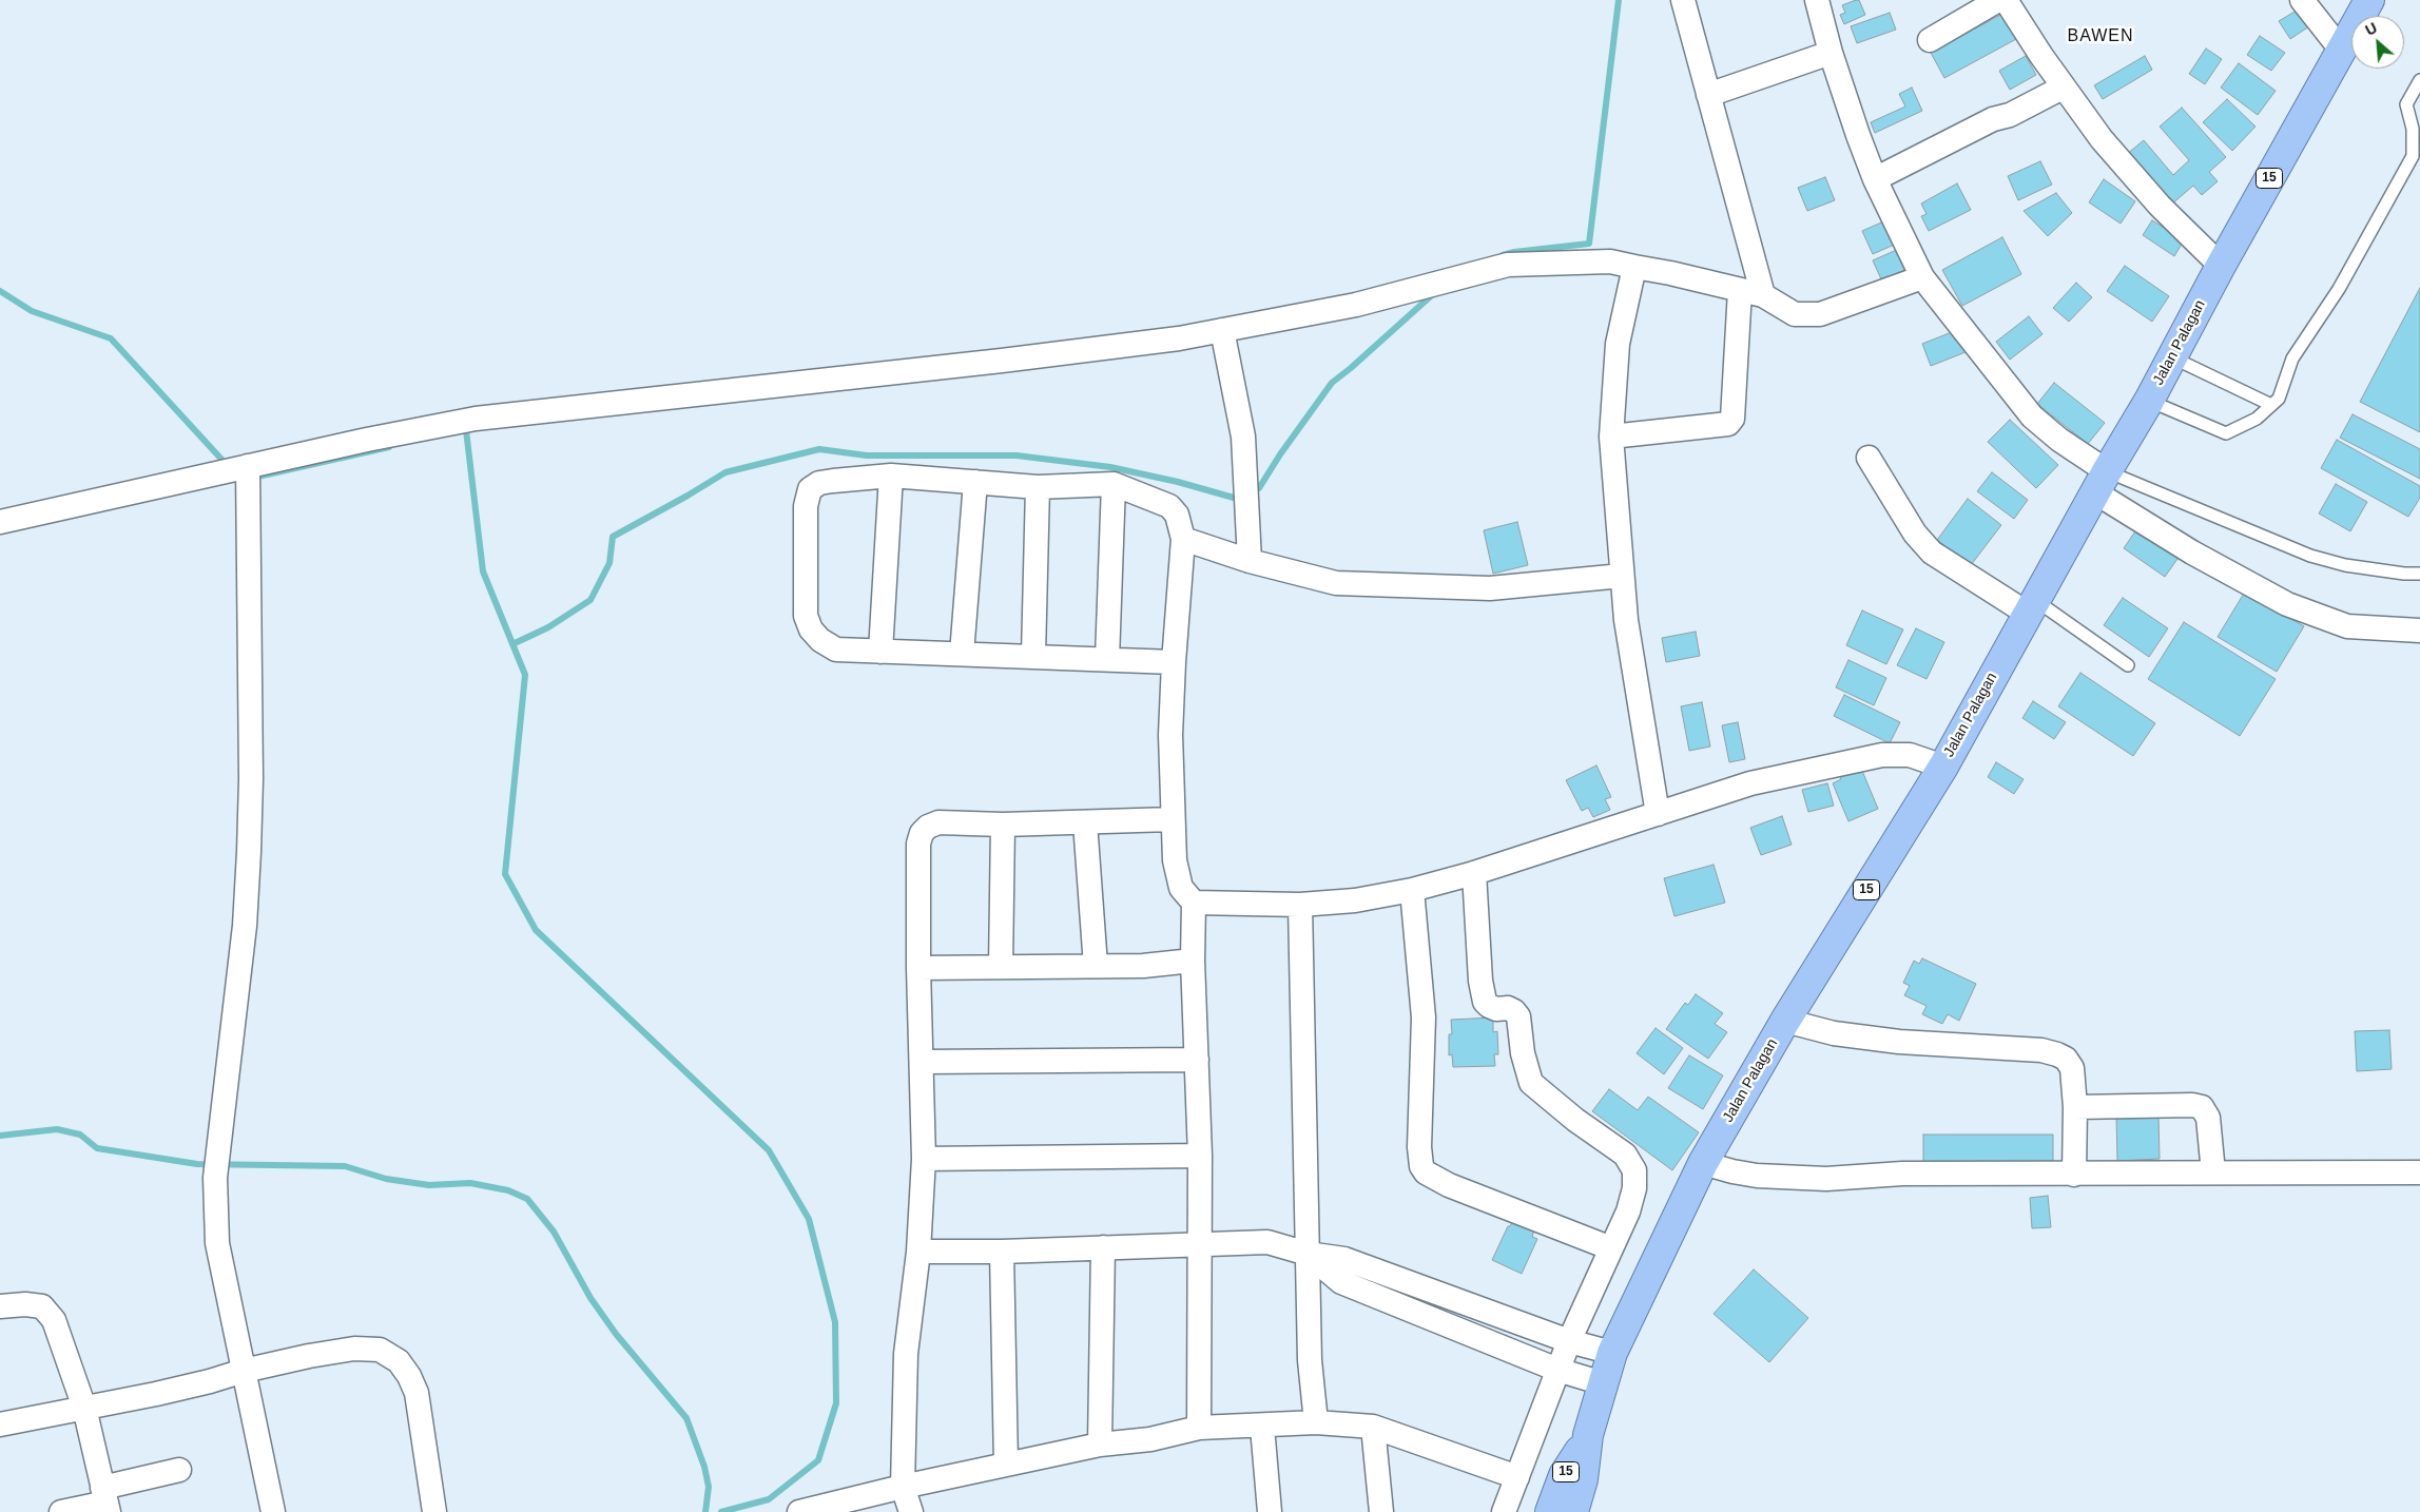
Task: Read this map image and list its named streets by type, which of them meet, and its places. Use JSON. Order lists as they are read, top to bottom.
{
  "streets": {
    "highway": ["15", "Jalan Palagan"]
  },
  "districts": ["BAWEN"],
  "north": "top left"
}
